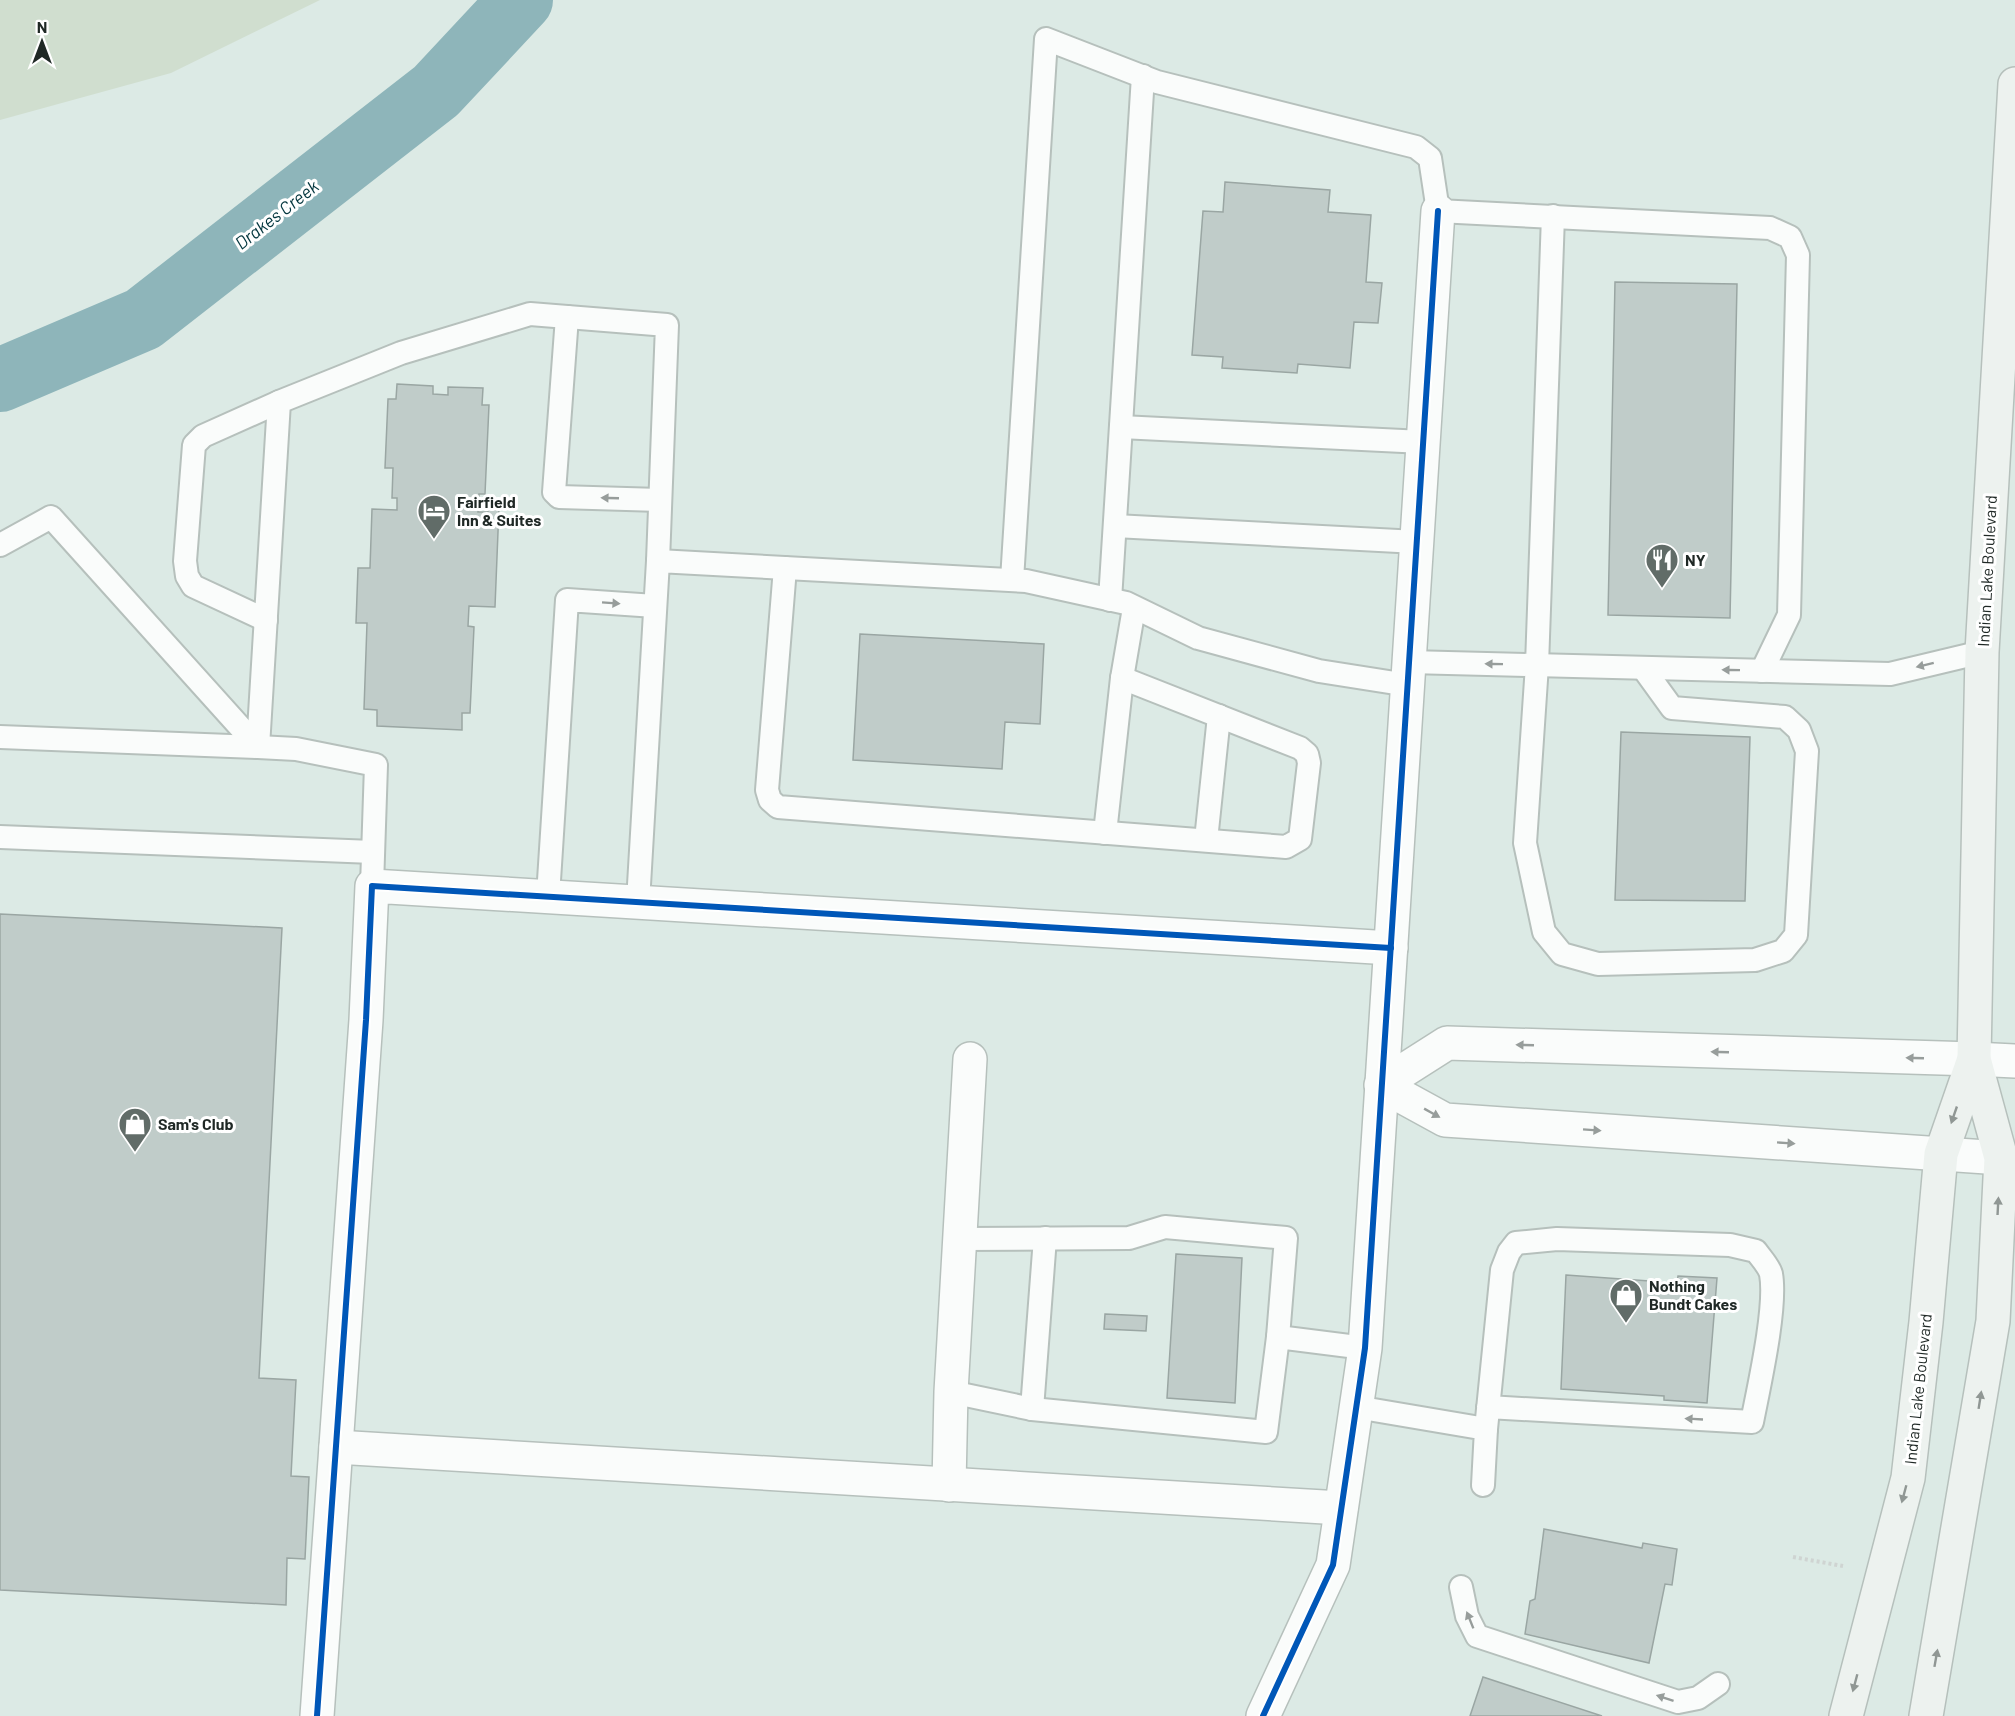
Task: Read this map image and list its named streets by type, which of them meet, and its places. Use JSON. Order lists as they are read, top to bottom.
{
  "streets": {
    "main road": ["Indian Lake Boulevard"]
  },
  "water": ["Drakes Creek"],
  "places": {
    "hotel": ["Fairfield Inn & Suites"],
    "restaurant": ["NY"],
    "shop": ["Sam's Club", "Nothing Bundt Cakes"]
  },
  "north": "top"
}
